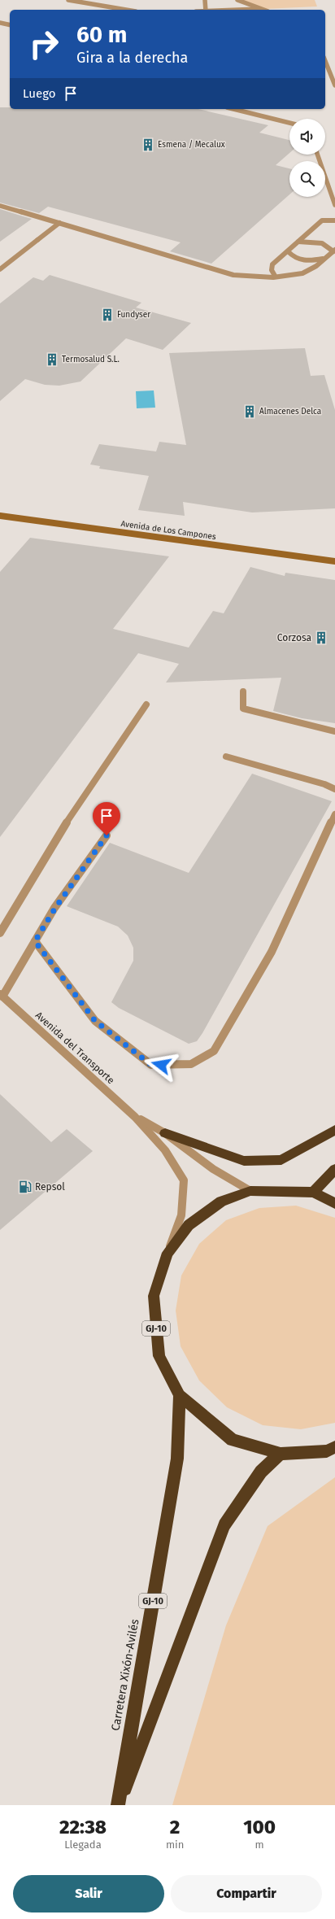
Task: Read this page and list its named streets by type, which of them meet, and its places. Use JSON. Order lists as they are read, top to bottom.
{
  "streets": {
    "highway": ["GJ-10", "Carretera Xixón-Avilés"],
    "street": ["Avenida de Los Campones", "Avenida del Transporte"]
  },
  "crossings": [
    ["GJ-10", "Carretera Xixón-Avilés"]
  ],
  "places": {
    "building": [
      "Esmena / Mecalux",
      "Fundyser",
      "Termosalud S.L.",
      "Almacenes Delca",
      "Corzosa"
    ],
    "fuel station": ["Repsol"]
  },
  "page": {
    "turn": ["60 m", "Gira a la derecha"],
    "then": "Luego",
    "eta": [
      "22:38",
      "Llegada",
      "2",
      "min",
      "100",
      "m"
    ],
    "buttons": ["Salir", "Compartir"]
  }
}
